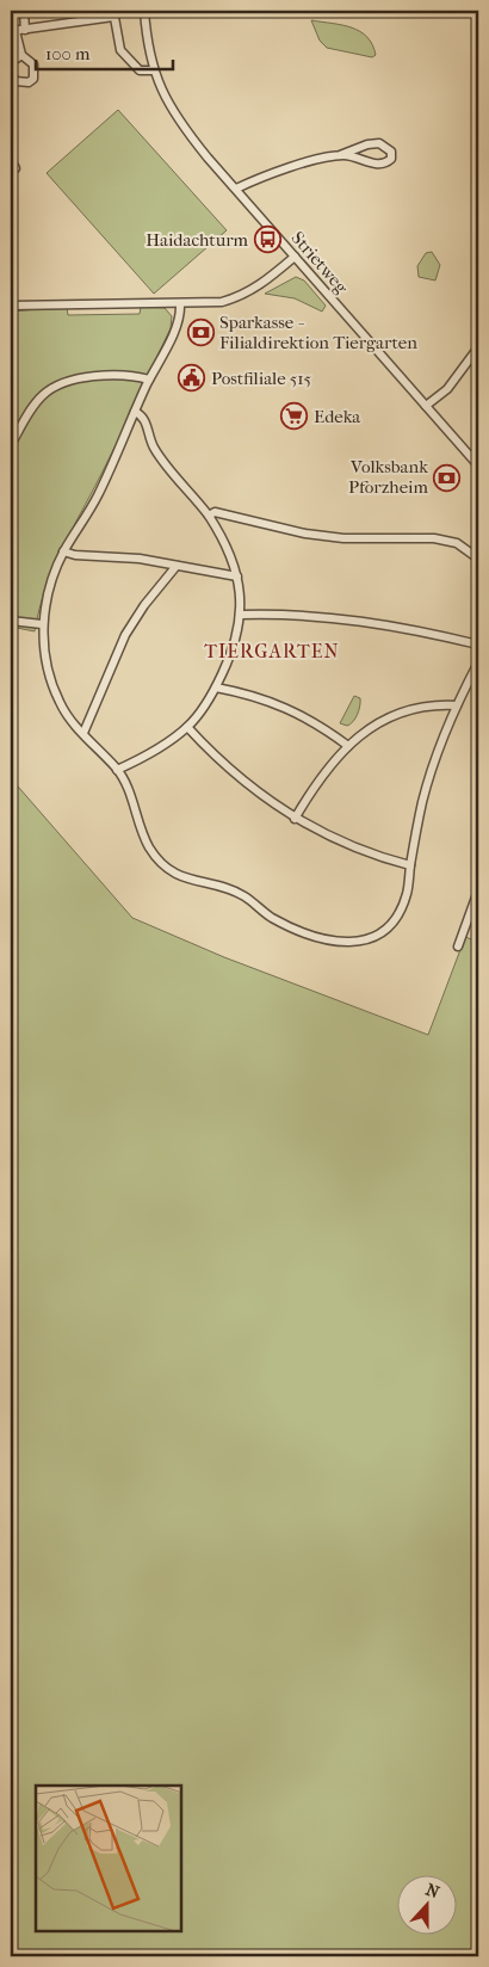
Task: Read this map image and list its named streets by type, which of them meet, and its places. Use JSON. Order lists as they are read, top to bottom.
{
  "streets": {
    "street": ["Strietweg"]
  },
  "districts": ["TIERGARTEN"],
  "places": {
    "bus stop": ["Haidachturm"],
    "bank": ["Sparkasse - Filialdirektion Tiergarten", "Volksbank Pforzheim"],
    "public building": ["Postfiliale 515"],
    "supermarket": ["Edeka"]
  },
  "scale_bar": "100 m",
  "north": "top"
}
